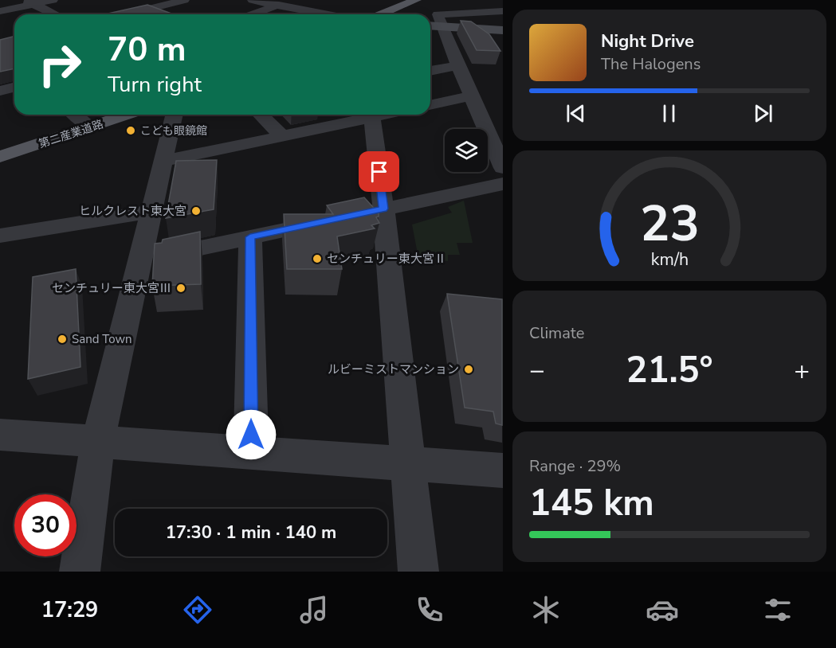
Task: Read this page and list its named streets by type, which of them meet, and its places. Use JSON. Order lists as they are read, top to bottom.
{
  "streets": {
    "main road": ["第二産業道路"]
  },
  "places": [
    "こども眼鏡館",
    "ヒルクレスト東大宮",
    "センチュリー東大宮Ⅱ",
    "センチュリー東大宮Ⅲ",
    "Sand Town",
    "ルビーミストマンション"
  ],
  "page": {
    "turn": ["70 m", "Turn right"],
    "song": ["Night Drive", "The Halogens"],
    "tile": [
      "Climate",
      ["Range · 29%", "145 km"]
    ],
    "heat": ["−", "21.5°", "+"],
    "limit": "30",
    "trip": "17:30 · 1 min · 140 m",
    "tabs": "17:29",
    "gauge": ["23", "km/h"]
  }
}
